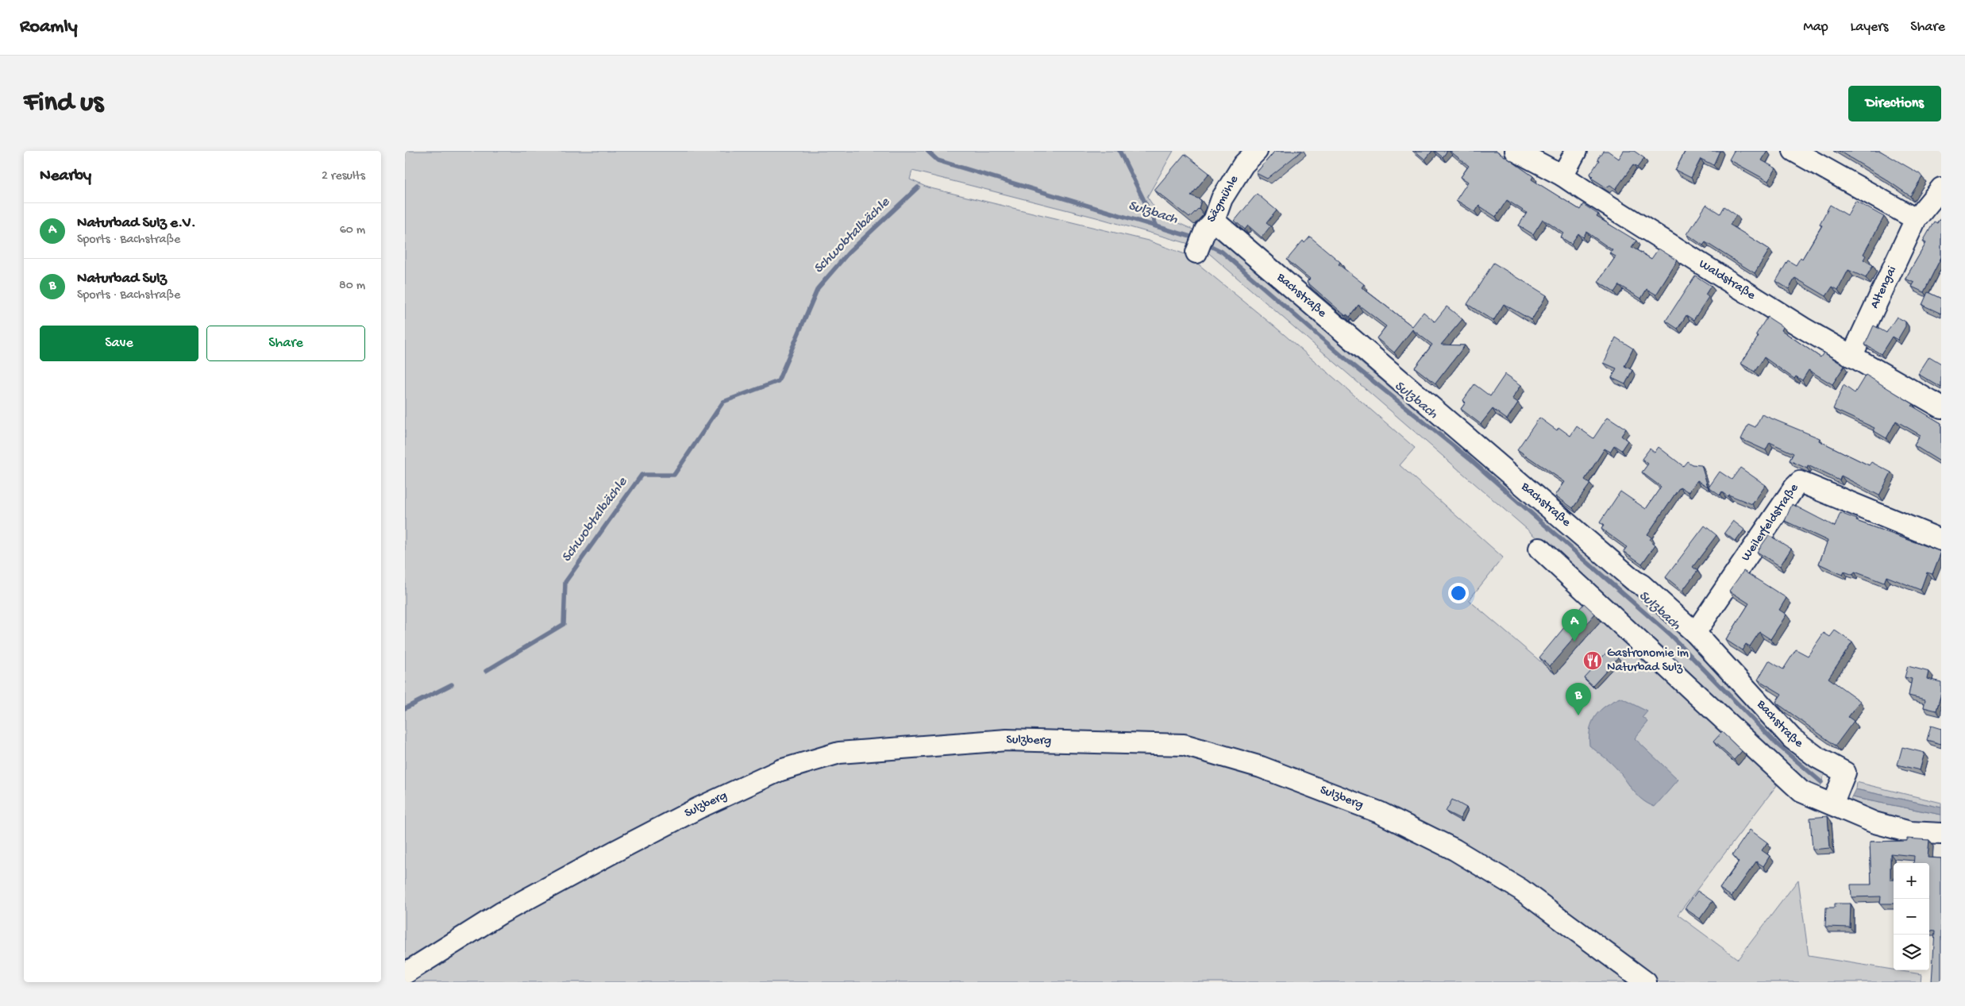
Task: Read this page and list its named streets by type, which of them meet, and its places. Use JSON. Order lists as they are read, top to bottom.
{
  "streets": {
    "street": [
      "Sägmühle",
      "Waldstraße",
      "Altengai",
      "Bachstraße",
      "Weilerfeldstraße",
      "Sulzberg"
    ]
  },
  "crossings": [
    ["Sägmühle", "Bachstraße"],
    ["Waldstraße", "Altengai"],
    ["Bachstraße", "Weilerfeldstraße"]
  ],
  "water": ["Sulzbach", "Schwobtalbächle"],
  "places": {
    "restaurant": ["Gastronomie im Naturbad Sulz"]
  },
  "page": {
    "header": "Roamly",
    "nav": ["Map", "Layers", "Share"],
    "buttons": [
      "Directions",
      ["Save", "Share"]
    ],
    "title": "Find us",
    "heading": ["Nearby", "2 results"],
    "list": [
      {
        "mark": "A",
        "name": "Naturbad Sulz e.V.",
        "note": "Sports · Bachstraße",
        "value": "60 m"
      },
      {
        "mark": "B",
        "name": "Naturbad Sulz",
        "note": "Sports · Bachstraße",
        "value": "80 m"
      }
    ],
    "pins": ["A", "B"],
    "map_buttons": ["+", "−"]
  }
}
